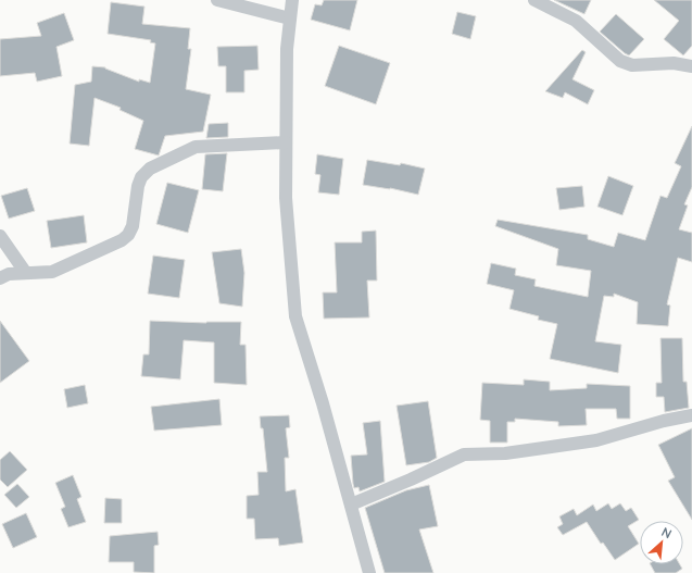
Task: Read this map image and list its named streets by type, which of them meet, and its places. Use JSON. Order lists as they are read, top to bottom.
{
  "north": "top right"
}
